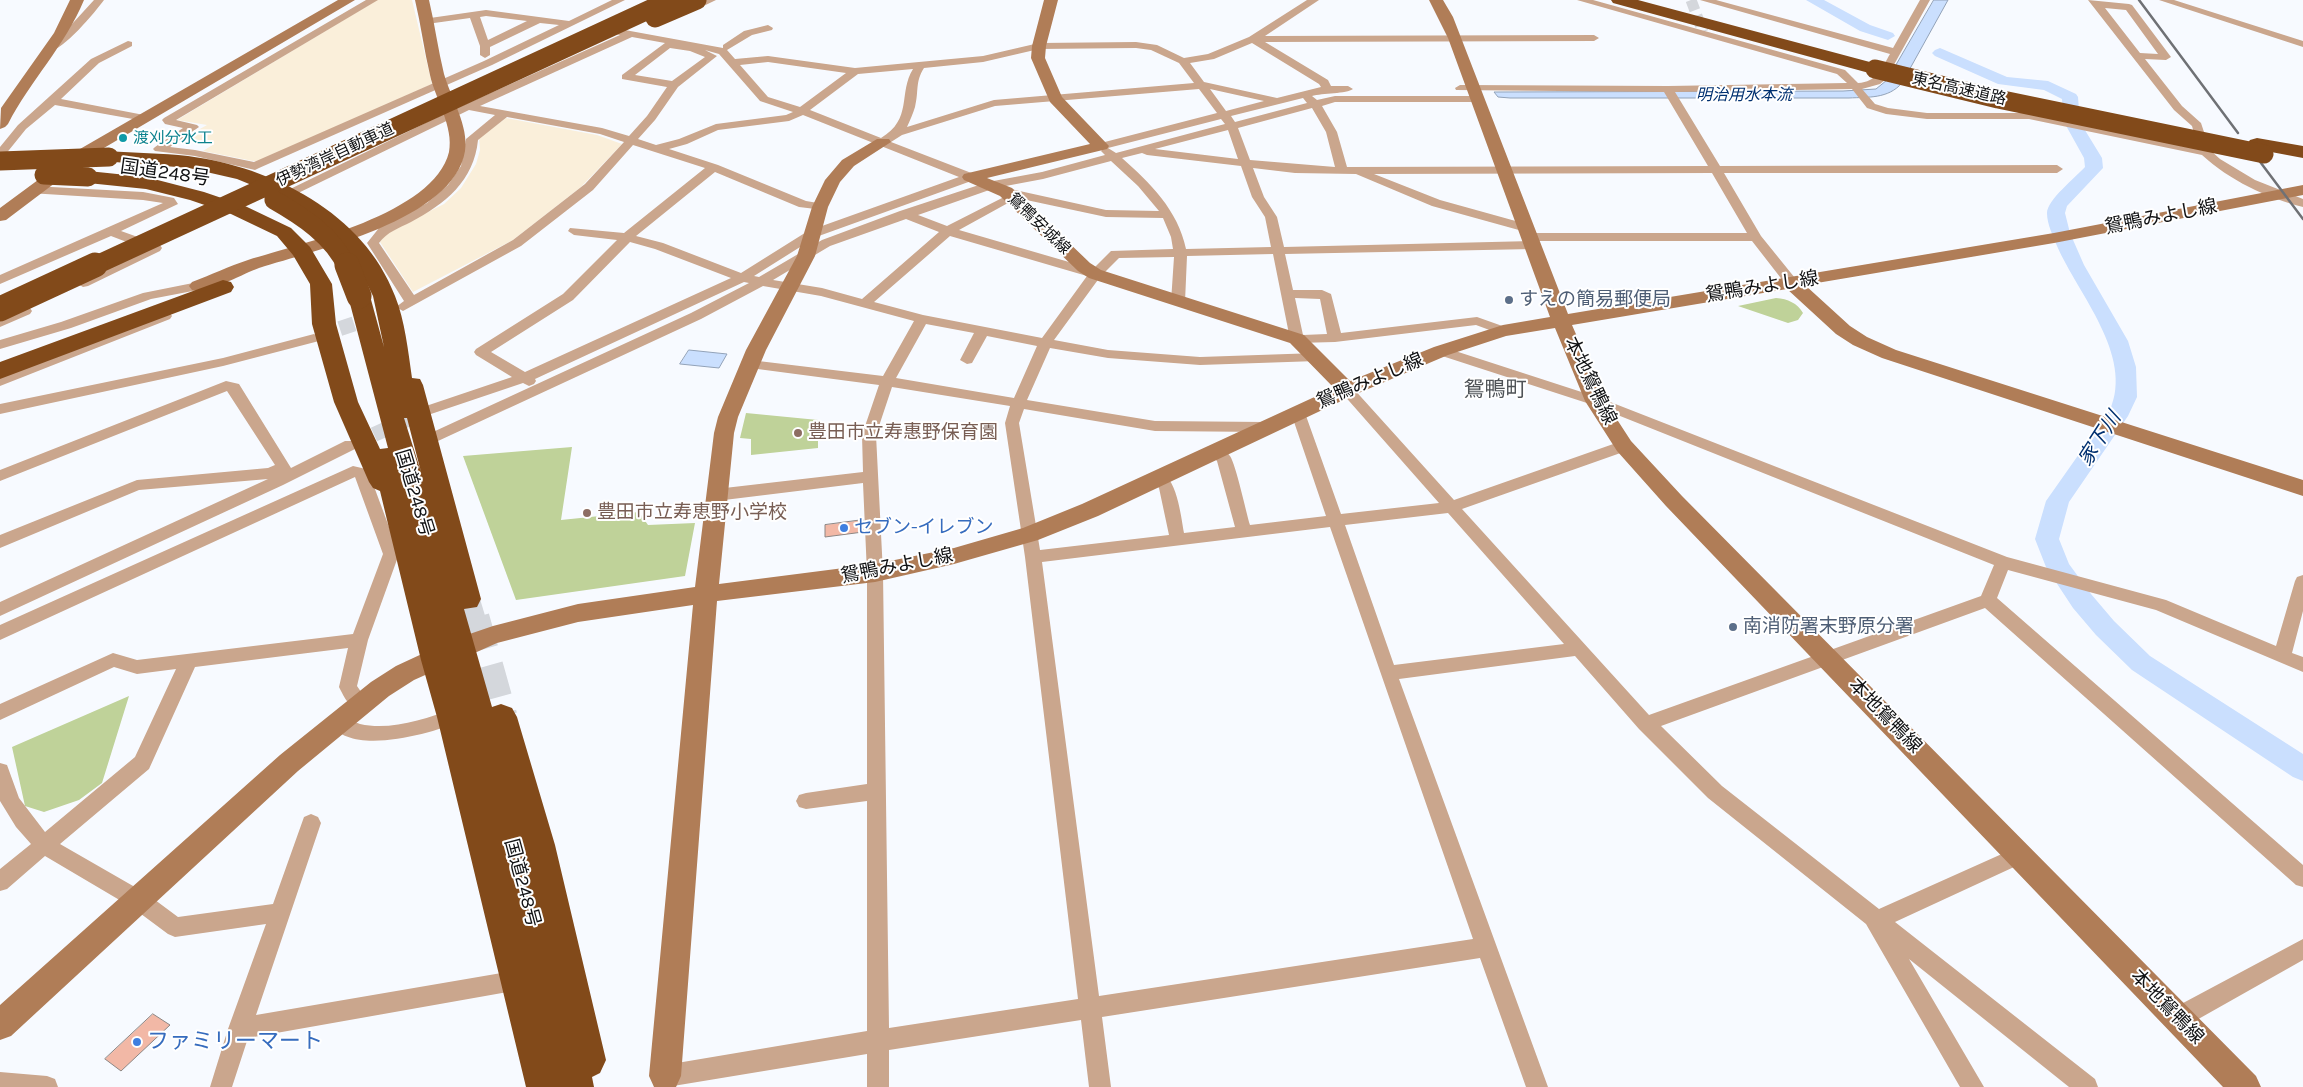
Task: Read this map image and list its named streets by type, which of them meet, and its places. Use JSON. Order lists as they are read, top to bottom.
{
  "streets": {
    "highway": ["東名高速道路", "伊勢湾岸自動車道", "国道248号"],
    "street": ["鴛鴨みよし線", "鴛鴨安城線", "本地鴛鴨線"]
  },
  "crossings": [
    ["国道248号", "鴛鴨みよし線"],
    ["鴛鴨みよし線", "鴛鴨安城線"],
    ["鴛鴨みよし線", "本地鴛鴨線"]
  ],
  "districts": ["鴛鴨町"],
  "water": ["明治用水本流", "家下川"],
  "places": [
    "渡刈分水工",
    "すえの簡易郵便局",
    "豊田市立寿惠野保育園",
    "豊田市立寿恵野小学校",
    "セブン-イレブン",
    "南消防署末野原分署",
    "ファミリーマート"
  ]
}
